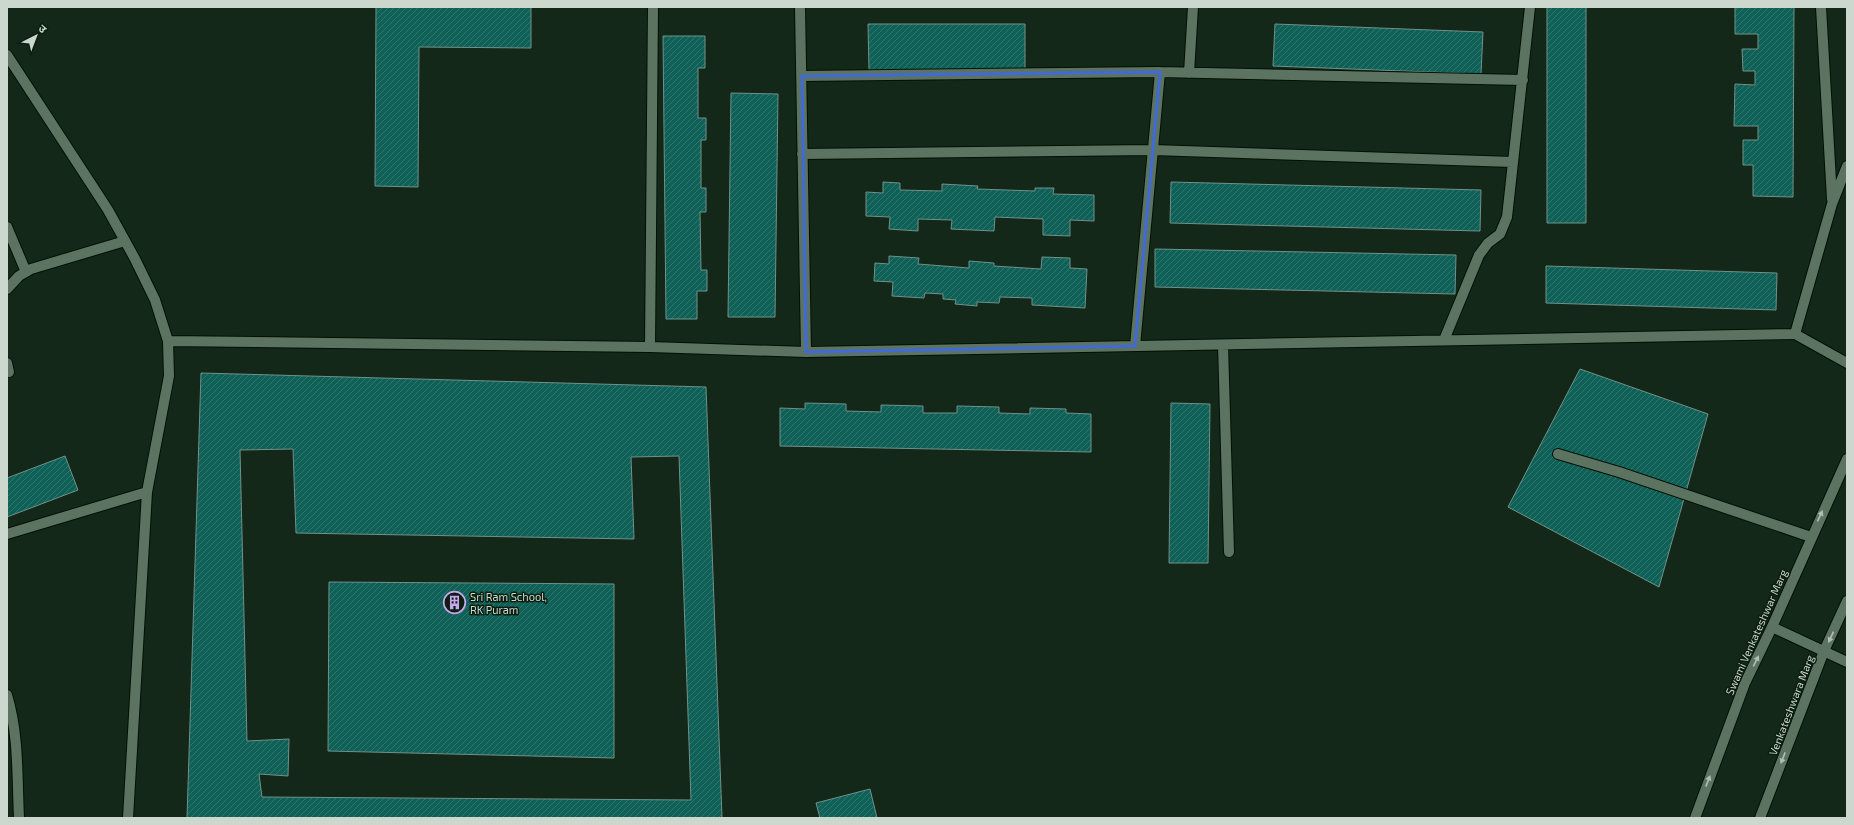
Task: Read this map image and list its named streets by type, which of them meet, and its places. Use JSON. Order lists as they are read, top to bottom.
{
  "streets": {
    "street": ["Swami Venkateshwar Marg", "Venkateshwara Marg"]
  },
  "one_way": ["Swami Venkateshwar Marg", "Venkateshwara Marg"],
  "places": {
    "building": ["Sri Ram School, RK Puram"]
  },
  "north": "top right"
}
